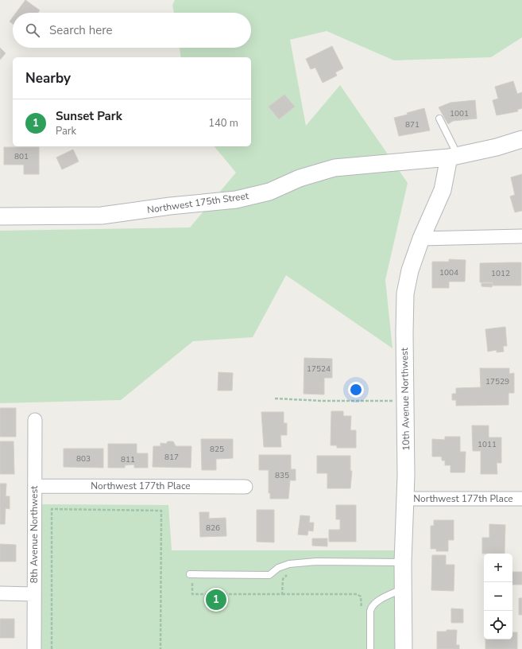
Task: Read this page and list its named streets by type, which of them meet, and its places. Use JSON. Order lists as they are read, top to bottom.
{
  "streets": {
    "street": [
      "Northwest 175th Street",
      "10th Avenue Northwest",
      "Northwest 177th Place",
      "8th Avenue Northwest"
    ]
  },
  "crossings": [
    ["Northwest 175th Street", "10th Avenue Northwest"],
    ["10th Avenue Northwest", "Northwest 177th Place"],
    ["Northwest 177th Place", "8th Avenue Northwest"]
  ],
  "house_numbers": [
    "1001",
    "871",
    "801",
    "1004",
    "1012",
    "17524",
    "17529",
    "1011",
    "825",
    "817",
    "803",
    "811",
    "835",
    "826"
  ],
  "page": {
    "search": "Search here",
    "heading": "Nearby",
    "list": [
      {
        "mark": "1",
        "name": "Sunset Park",
        "note": "Park",
        "value": "140 m"
      }
    ],
    "map_buttons": ["+", "−"],
    "pins": "1"
  }
}
